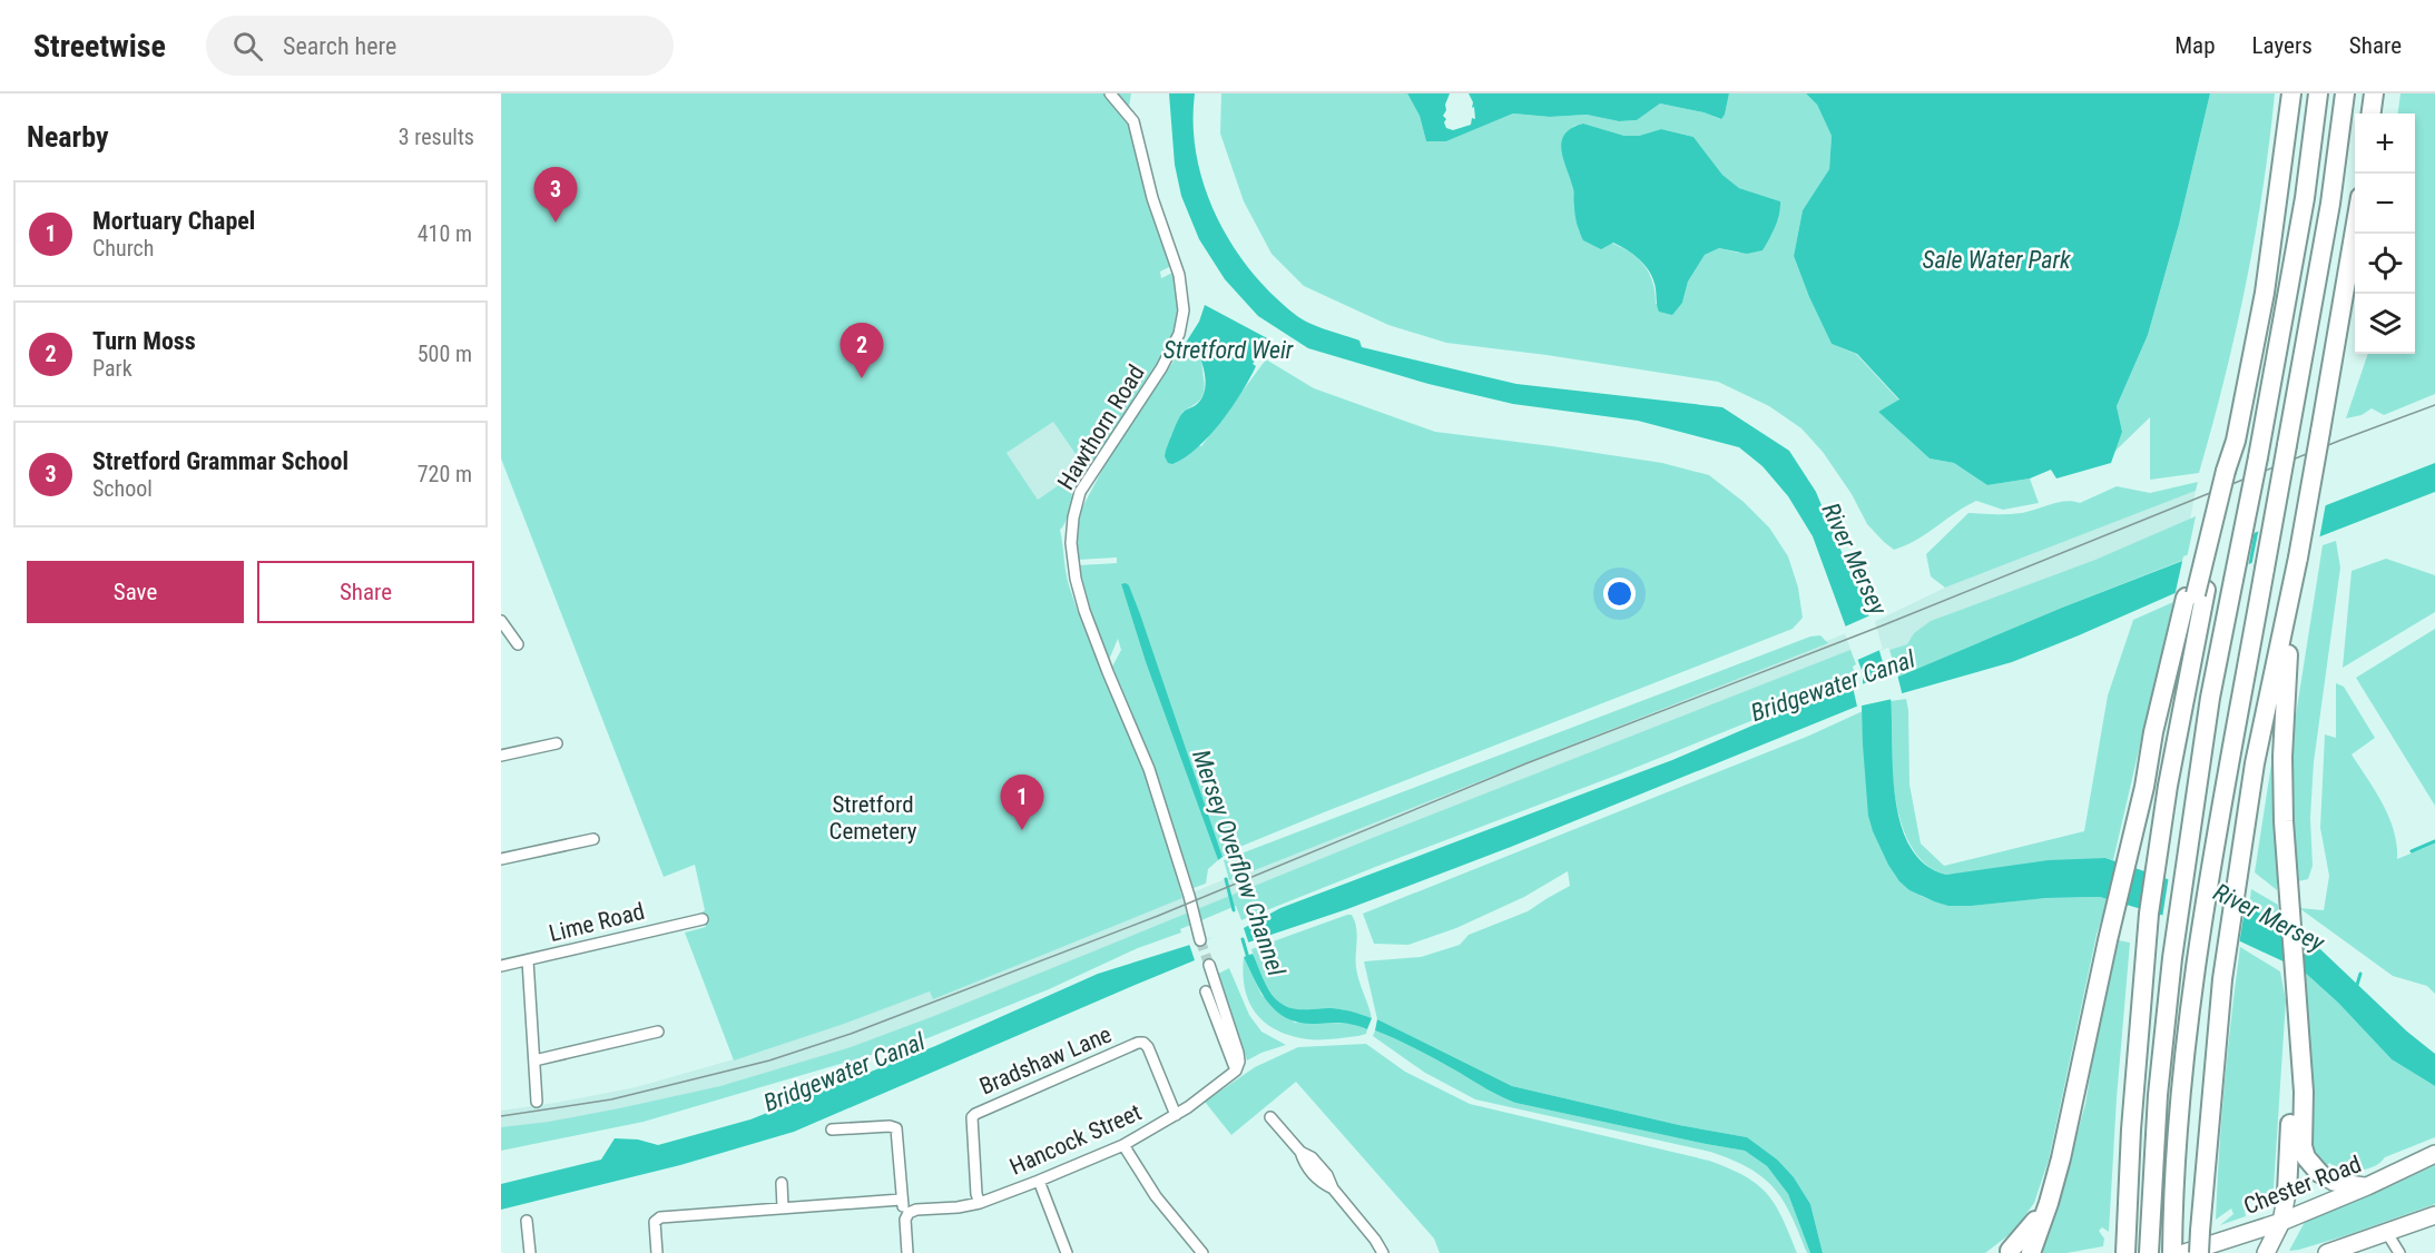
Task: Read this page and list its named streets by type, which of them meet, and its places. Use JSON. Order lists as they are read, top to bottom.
{
  "streets": {
    "highway": ["Chester Road"],
    "street": [
      "Hawthorn Road",
      "Lime Road",
      "Bradshaw Lane",
      "Hancock Street"
    ]
  },
  "crossings": [
    ["Bradshaw Lane", "Hancock Street"]
  ],
  "water": [
    "Sale Water Park",
    "Stretford Weir",
    "River Mersey",
    "Bridgewater Canal",
    "Mersey Overflow Channel"
  ],
  "parks": ["Stretford Cemetery"],
  "page": {
    "header": "Streetwise",
    "search": "Search here",
    "nav": ["Map", "Layers", "Share"],
    "heading": ["Nearby", "3 results"],
    "map_buttons": ["+", "−"],
    "pins": ["3", "2", "1"],
    "list": [
      {
        "mark": "1",
        "name": "Mortuary Chapel",
        "note": "Church",
        "value": "410 m"
      },
      {
        "mark": "2",
        "name": "Turn Moss",
        "note": "Park",
        "value": "500 m"
      },
      {
        "mark": "3",
        "name": "Stretford Grammar School",
        "note": "School",
        "value": "720 m"
      }
    ],
    "buttons": ["Save", "Share"]
  }
}
